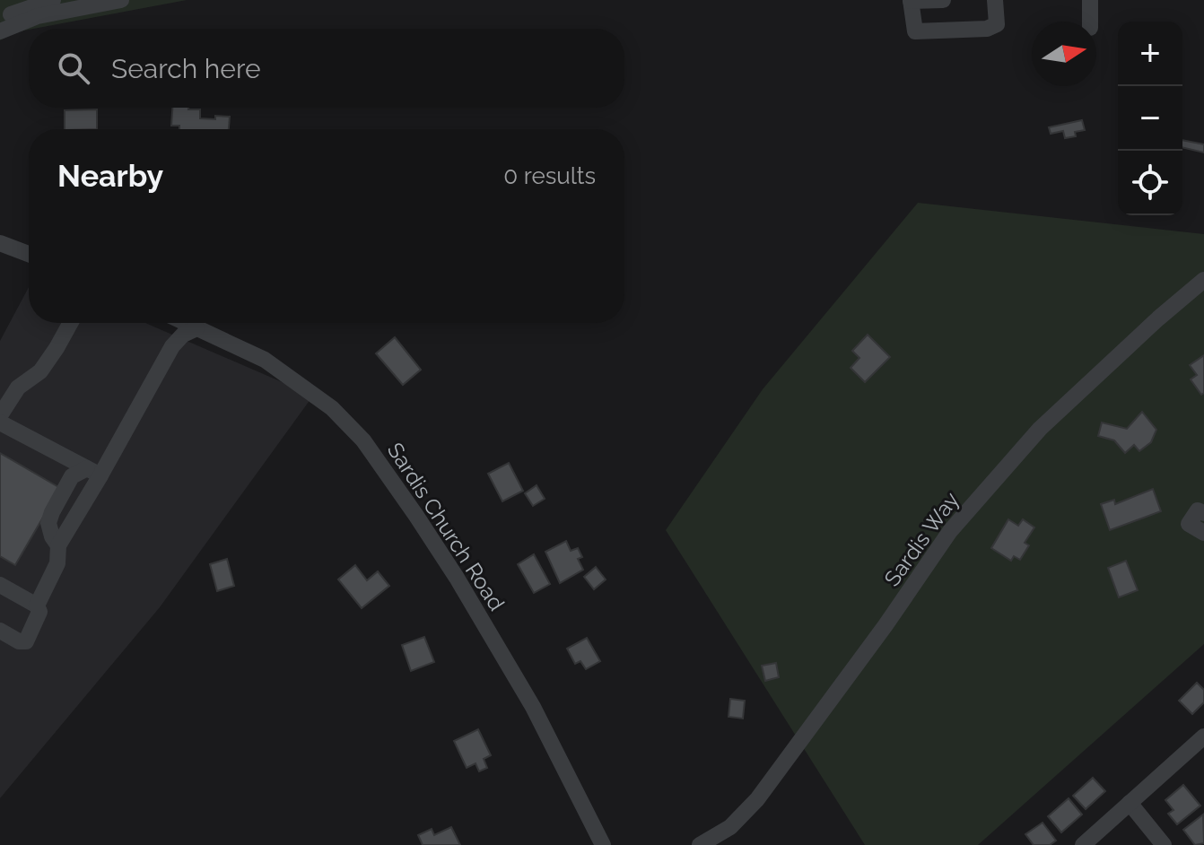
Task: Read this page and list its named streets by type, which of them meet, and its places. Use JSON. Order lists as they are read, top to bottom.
{
  "streets": {
    "street": ["Sardis Church Road", "Sardis Way"]
  },
  "north": "right",
  "page": {
    "map_buttons": ["+", "−"],
    "search": "Search here",
    "heading": ["Nearby", "0 results"]
  }
}
